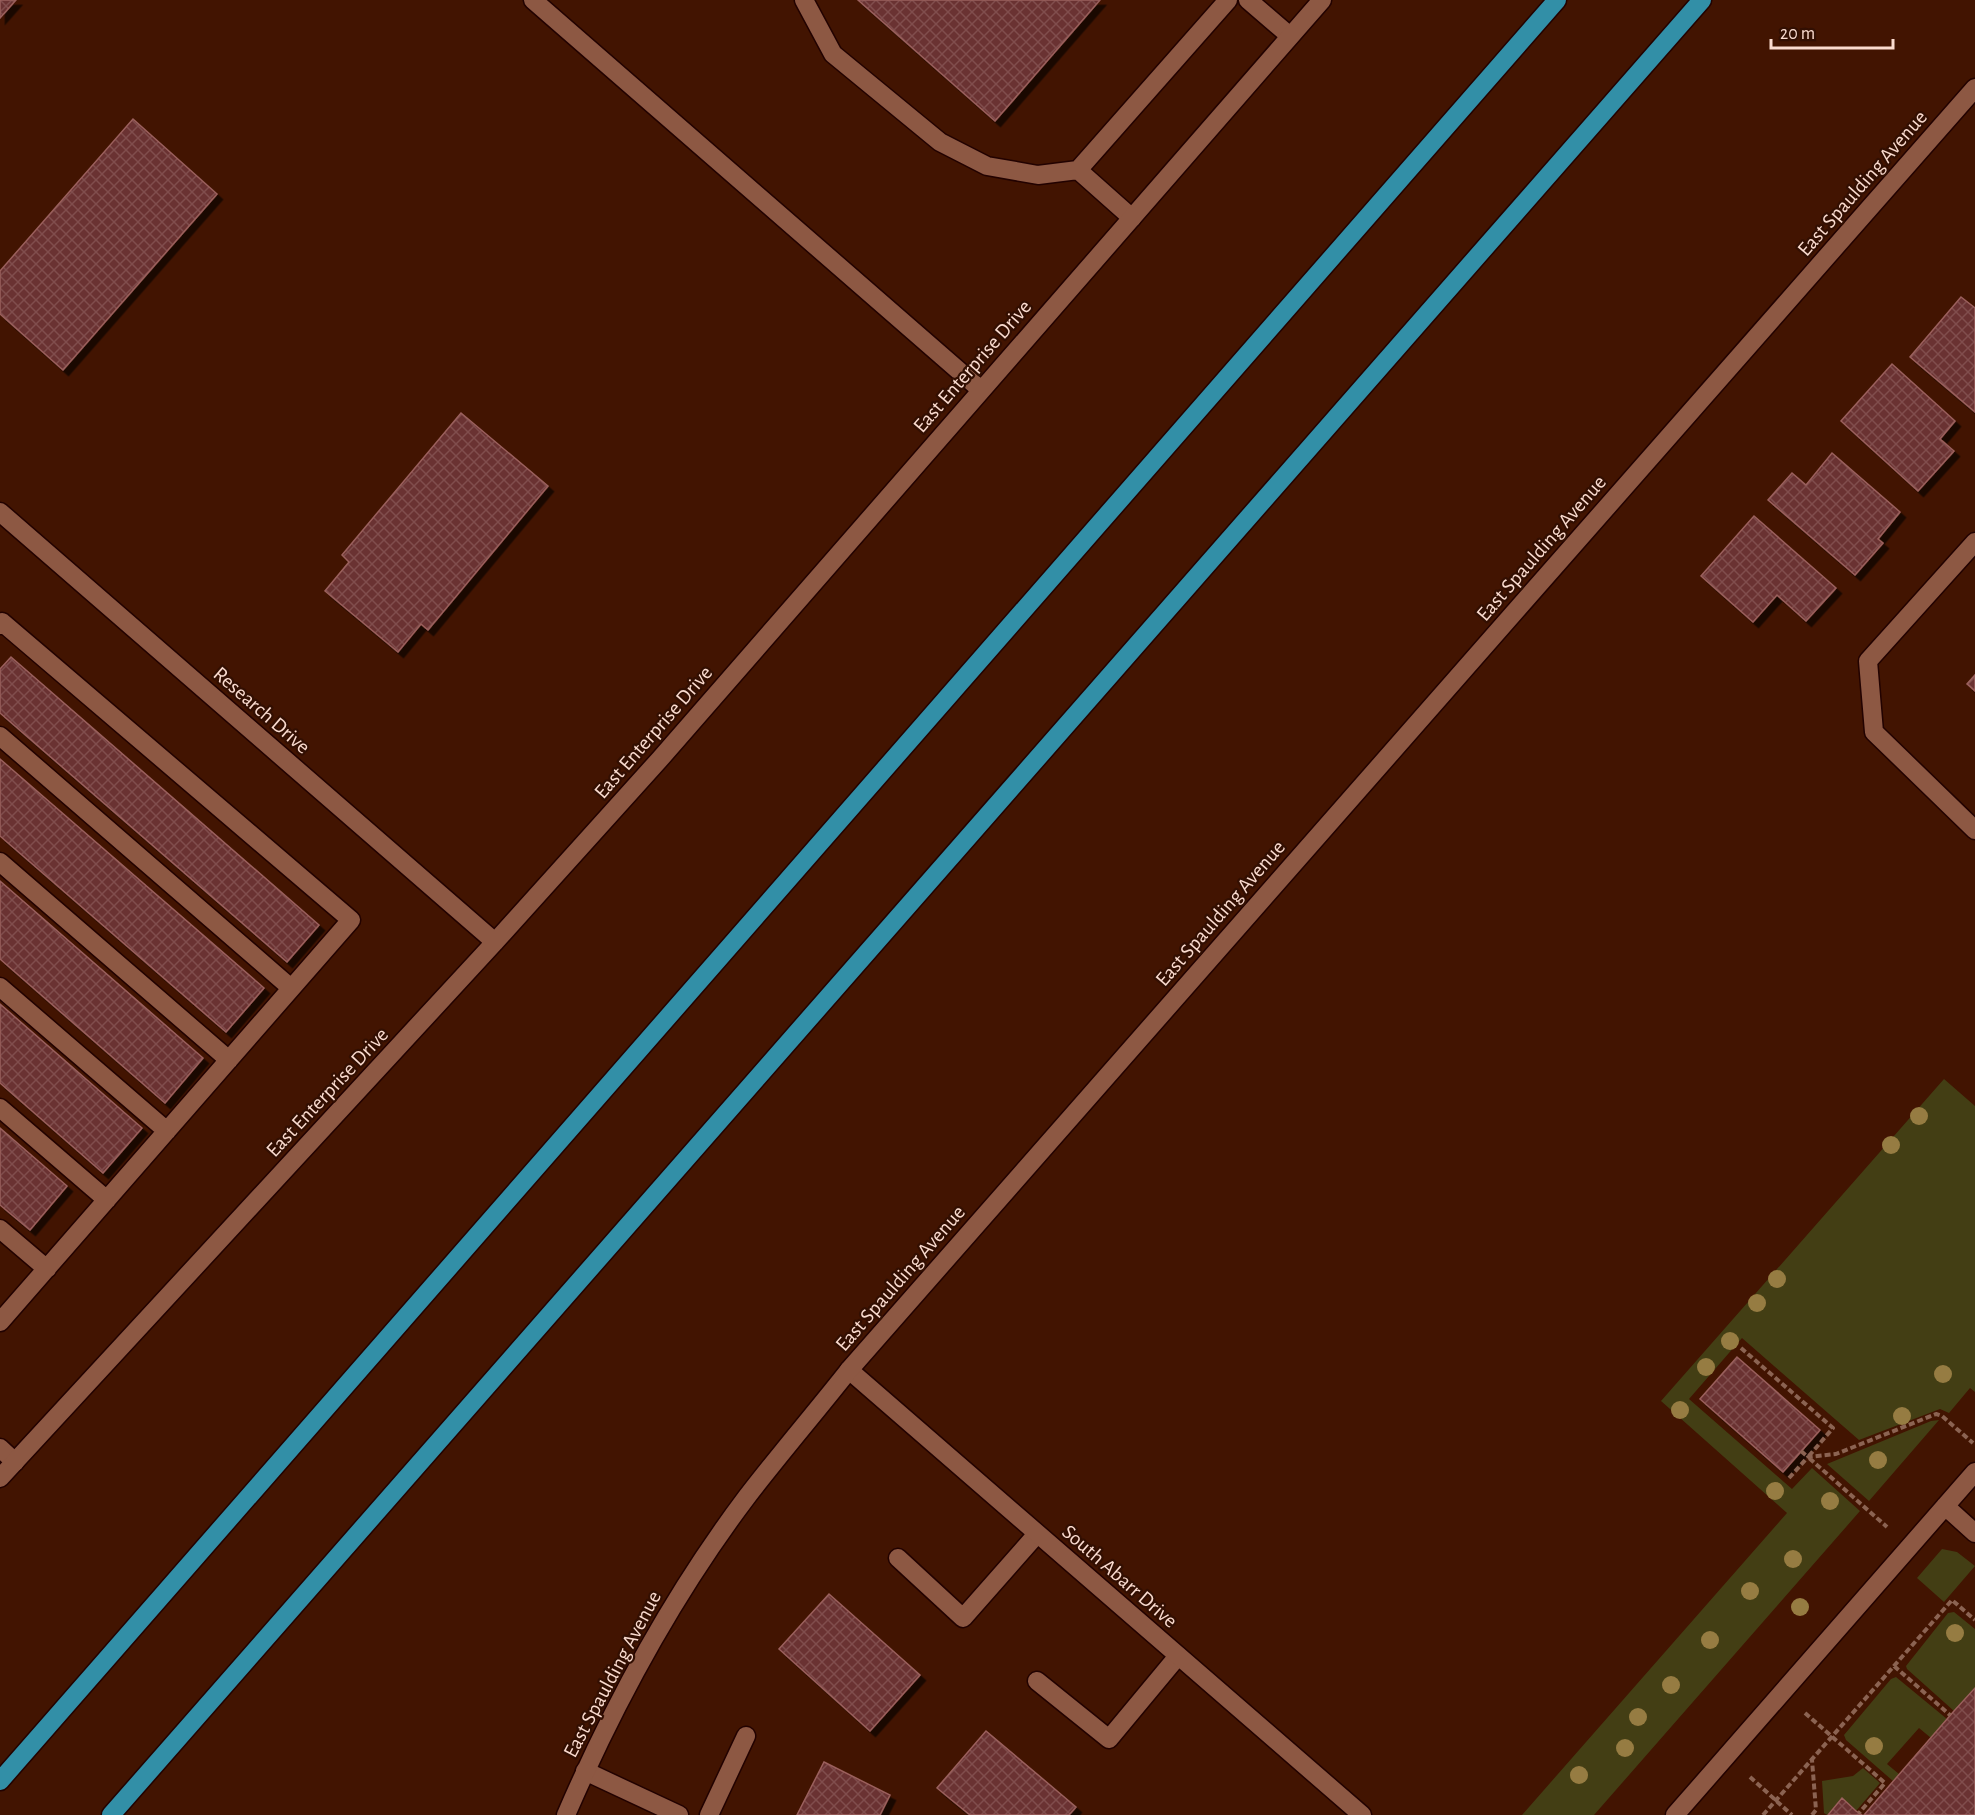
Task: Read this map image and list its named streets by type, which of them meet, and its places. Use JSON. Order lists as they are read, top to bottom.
{
  "streets": {
    "street": [
      "East Spaulding Avenue",
      "East Enterprise Drive",
      "Research Drive",
      "South Abarr Drive"
    ]
  },
  "crossings": [
    ["East Spaulding Avenue", "South Abarr Drive"],
    ["East Enterprise Drive", "Research Drive"]
  ],
  "scale_bar": "20 m"
}
